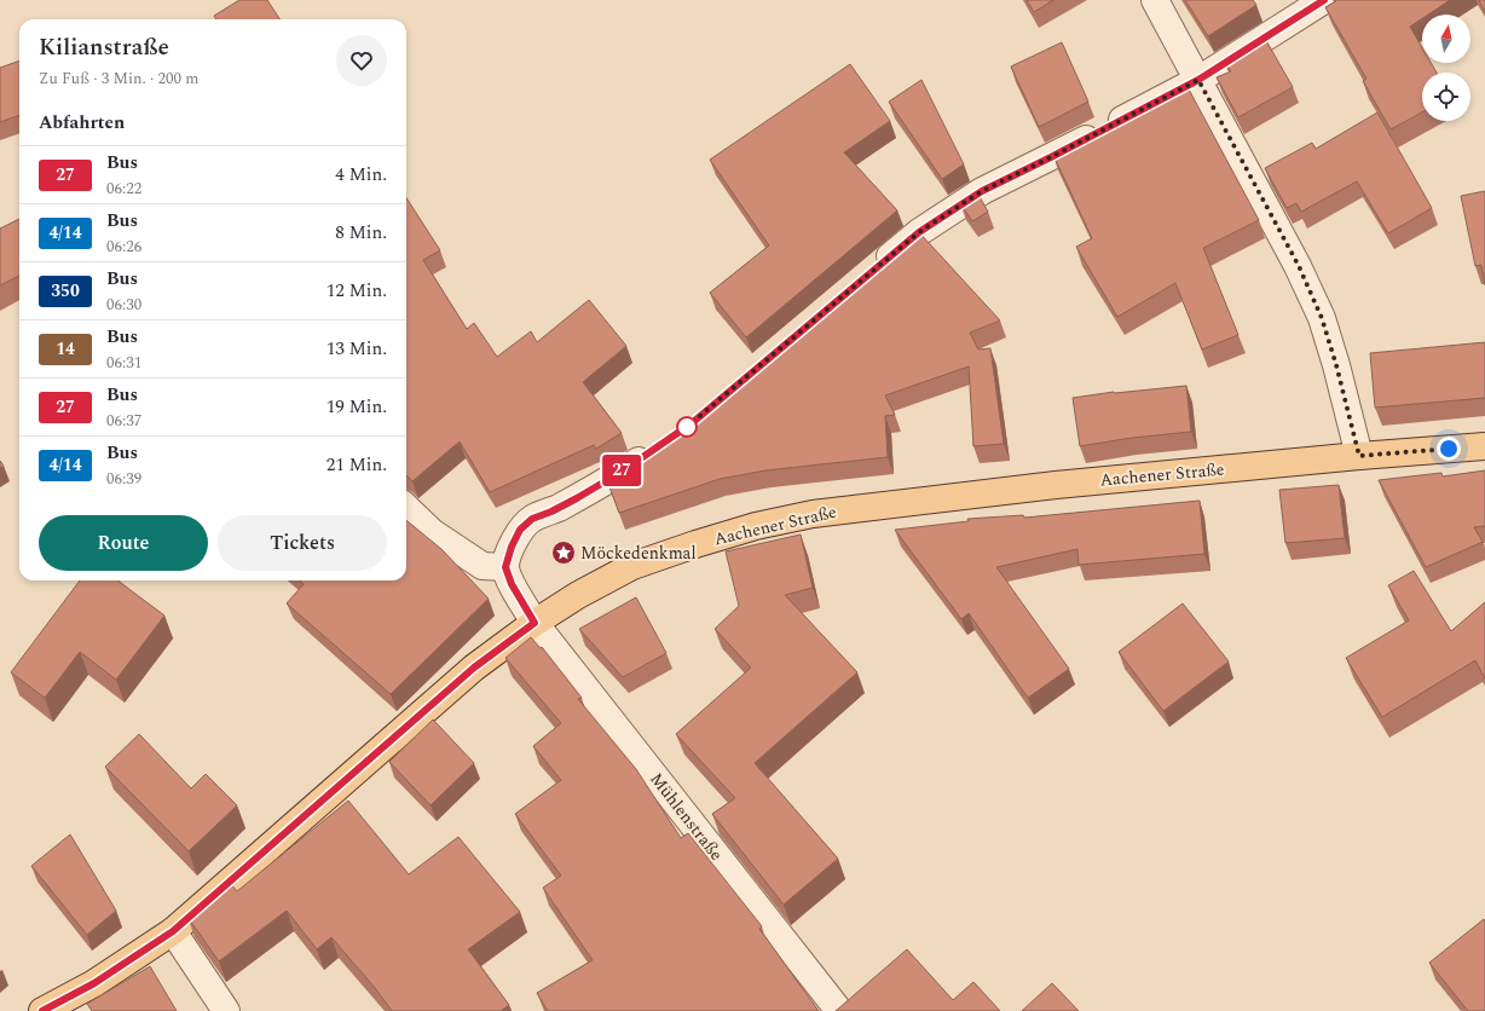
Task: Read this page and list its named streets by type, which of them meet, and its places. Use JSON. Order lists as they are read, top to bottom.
{
  "streets": {
    "main road": ["Aachener Straße"],
    "street": ["Mühlenstraße"]
  },
  "crossings": [
    ["Aachener Straße", "Mühlenstraße"]
  ],
  "places": {
    "place": ["Möckedenkmal"]
  },
  "lines": ["bus line 27"],
  "north": "top",
  "page": {
    "on_map": "27",
    "heading": [
      ["Kilianstraße", "Zu Fuß · 3 Min. · 200 m"],
      "Abfahrten"
    ],
    "list": [
      {
        "mark": "27",
        "name": "Bus",
        "note": "06:22",
        "value": "4 Min."
      },
      {
        "mark": "4/14",
        "name": "Bus",
        "note": "06:26",
        "value": "8 Min."
      },
      {
        "mark": "350",
        "name": "Bus",
        "note": "06:30",
        "value": "12 Min."
      },
      {
        "mark": "14",
        "name": "Bus",
        "note": "06:31",
        "value": "13 Min."
      },
      {
        "mark": "27",
        "name": "Bus",
        "note": "06:37",
        "value": "19 Min."
      },
      {
        "mark": "4/14",
        "name": "Bus",
        "note": "06:39",
        "value": "21 Min."
      }
    ],
    "buttons": ["Route", "Tickets"]
  }
}
